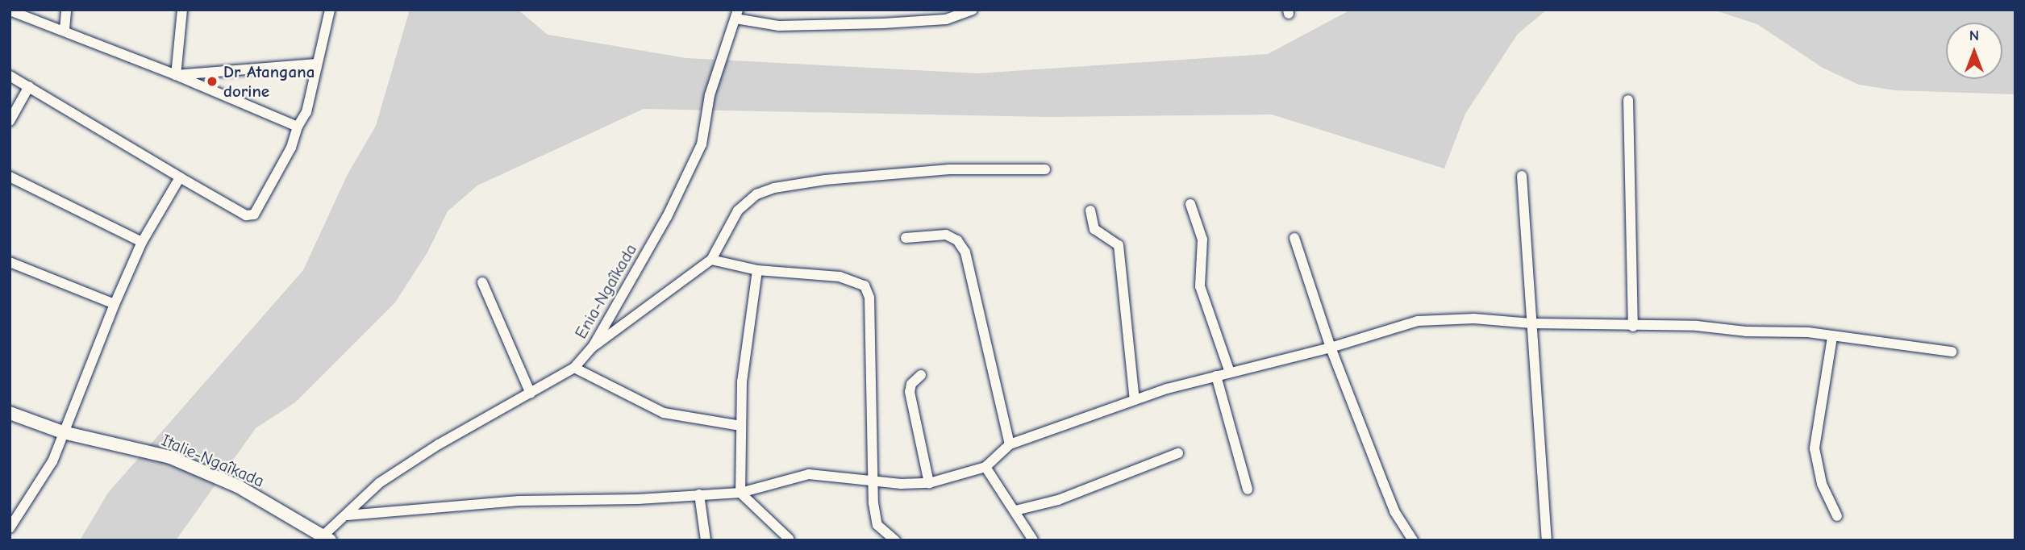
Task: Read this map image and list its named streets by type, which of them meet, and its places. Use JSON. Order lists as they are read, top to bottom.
{
  "streets": {
    "street": ["Enia-Ngaîkada", "Italie-Ngaîkada"]
  },
  "crossings": [
    ["Enia-Ngaîkada", "Italie-Ngaîkada"]
  ],
  "places": ["Dr Atangana dorine"],
  "north": "top"
}
